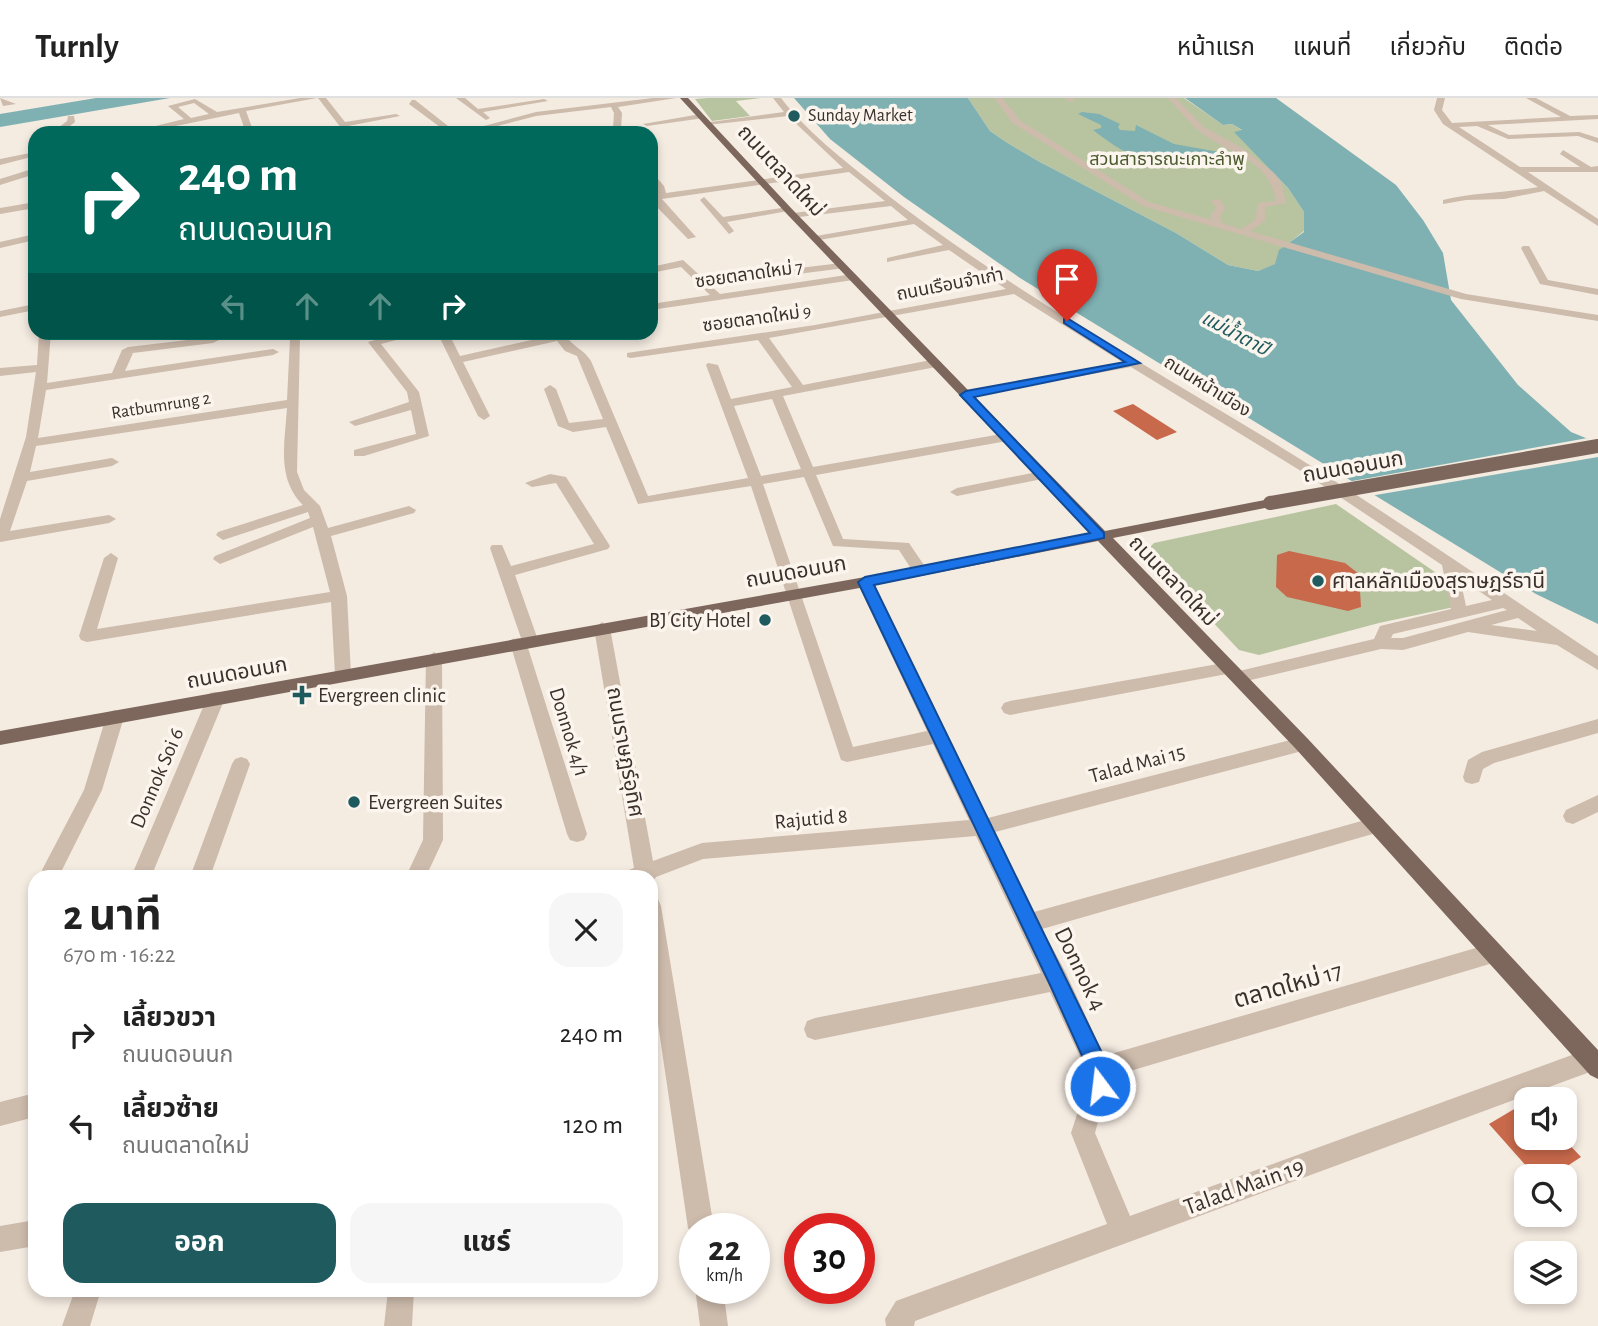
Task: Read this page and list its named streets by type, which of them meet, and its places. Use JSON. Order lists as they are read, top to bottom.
{
  "streets": {
    "main road": ["ถนนตลาดใหม่", "ถนนดอนนก"],
    "street": [
      "ซอยตลาดใหม่ 7",
      "ถนนเรือนจำเก่า",
      "ซอยตลาดใหม่ 9",
      "ถนนหน้าเมือง",
      "Ratbumrung 2",
      "Donnok 4/1",
      "ถนนราษฏร์อุทิศ",
      "Talad Mai 15",
      "Donnok Soi 6",
      "Rajutid 8",
      "Donnok 4",
      "ตลาดใหม่ 17",
      "Talad Main 19"
    ]
  },
  "crossings": [
    ["ถนนตลาดใหม่", "ซอยตลาดใหม่ 7"],
    ["ถนนตลาดใหม่", "ถนนเรือนจำเก่า"],
    ["ถนนตลาดใหม่", "ซอยตลาดใหม่ 9"],
    ["ถนนตลาดใหม่", "ถนนดอนนก"],
    ["ถนนตลาดใหม่", "Talad Mai 15"],
    ["ถนนตลาดใหม่", "ตลาดใหม่ 17"],
    ["ถนนตลาดใหม่", "Talad Main 19"],
    ["ถนนเรือนจำเก่า", "ซอยตลาดใหม่ 9"],
    ["ถนนเรือนจำเก่า", "ถนนหน้าเมือง"],
    ["ถนนดอนนก", "Donnok 4/1"],
    ["ถนนดอนนก", "ถนนราษฏร์อุทิศ"],
    ["ถนนดอนนก", "Donnok Soi 6"],
    ["ถนนดอนนก", "Donnok 4"],
    ["Talad Mai 15", "Rajutid 8"],
    ["Talad Mai 15", "Donnok 4"],
    ["Rajutid 8", "Donnok 4"],
    ["Donnok 4", "ตลาดใหม่ 17"]
  ],
  "water": ["แม่น้ำตาปี"],
  "parks": ["สวนสาธารณะเกาะลำพู"],
  "places": {
    "other": [
      "Sunday Market",
      "ศาลหลักเมืองสุราษฎร์ธานี",
      "BJ City Hotel",
      "Evergreen Suites"
    ],
    "health": ["Evergreen clinic"]
  },
  "page": {
    "header": "Turnly",
    "nav": [
      "หน้าแรก",
      "แผนที่",
      "เกี่ยวกับ",
      "ติดต่อ"
    ],
    "turn": ["240 m", "ถนนดอนนก"],
    "heading": ["2 นาที", "670 m · 16:22"],
    "list": [
      {
        "name": "เลี้ยวขวา",
        "note": "ถนนดอนนก",
        "value": "240 m"
      },
      {
        "name": "เลี้ยวซ้าย",
        "note": "ถนนตลาดใหม่",
        "value": "120 m"
      }
    ],
    "buttons": ["ออก", "แชร์"],
    "speed": "22 km/h",
    "limit": "30"
  }
}
